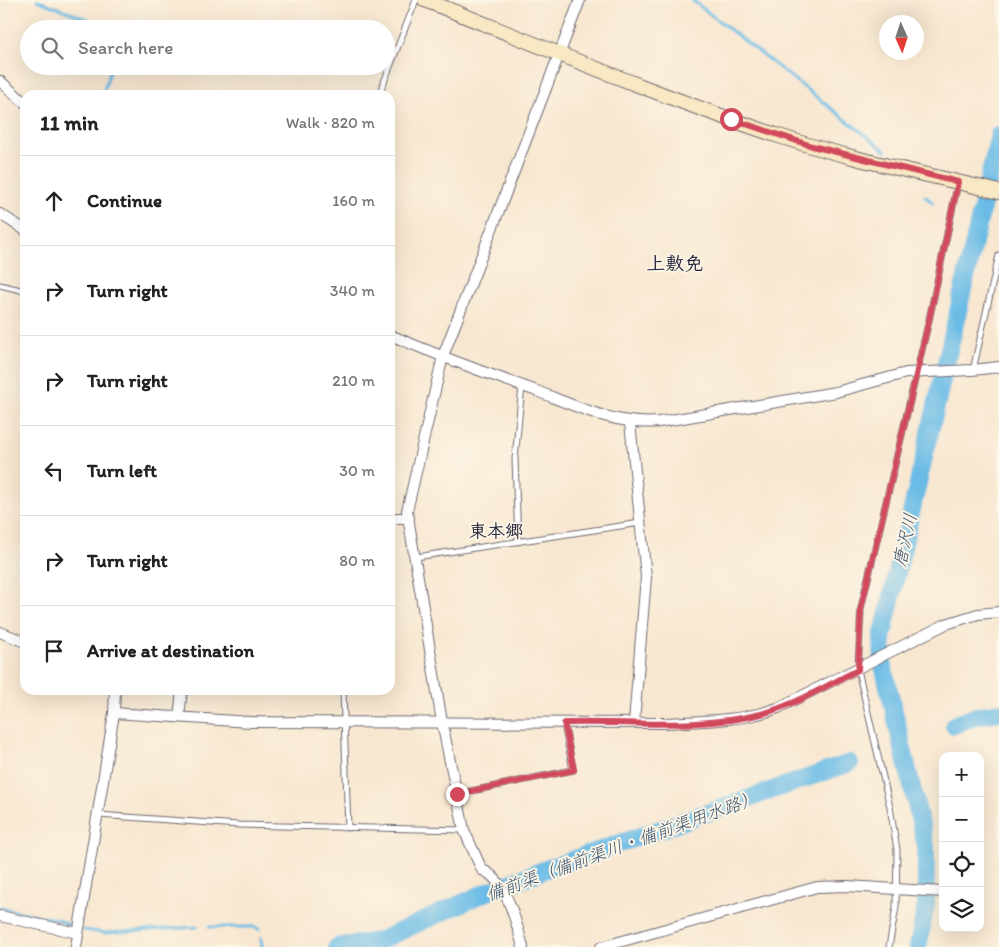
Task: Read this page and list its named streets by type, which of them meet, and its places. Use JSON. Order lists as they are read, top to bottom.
{
  "districts": ["上敷免", "東本郷"],
  "water": ["唐沢川", "備前渠（備前渠川・備前渠用水路）"],
  "north": "bottom",
  "page": {
    "search": "Search here",
    "heading": ["11 min", "Walk · 820 m"],
    "list": [
      ["Continue", "160 m"],
      ["Turn right", "340 m"],
      ["Turn right", "210 m"],
      ["Turn left", "30 m"],
      ["Turn right", "80 m"],
      "Arrive at destination"
    ],
    "map_buttons": ["+", "−"]
  }
}
